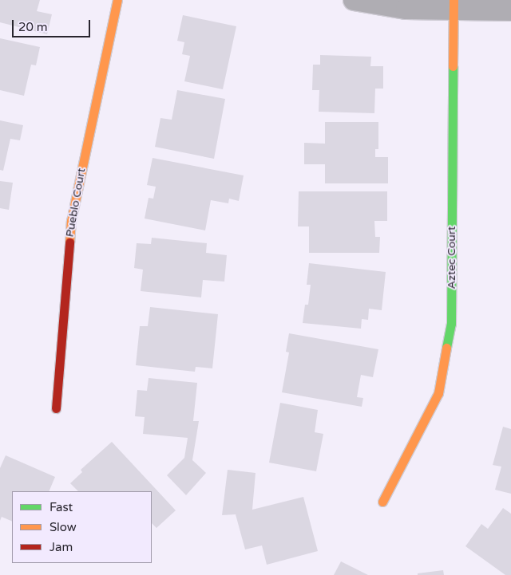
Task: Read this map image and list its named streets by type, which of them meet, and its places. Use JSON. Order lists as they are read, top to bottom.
{
  "streets": {
    "street": ["Pueblo Court", "Aztec Court"]
  },
  "legend": ["Fast", "Slow", "Jam"],
  "scale_bar": "20 m"
}
